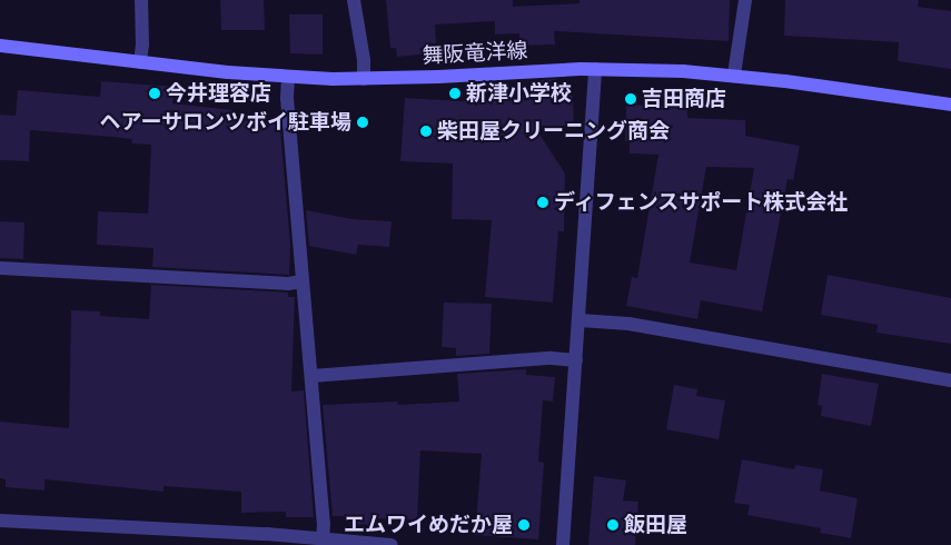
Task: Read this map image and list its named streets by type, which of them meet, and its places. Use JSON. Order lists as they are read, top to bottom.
{
  "streets": {
    "main road": ["舞阪竜洋線"]
  },
  "places": [
    "今井理容店",
    "新津小学校",
    "吉田商店",
    "ヘアーサロンツボイ駐車場",
    "柴田屋クリーニング商会",
    "ディフェンスサポート株式会社",
    "エムワイめだか屋",
    "飯田屋"
  ]
}
